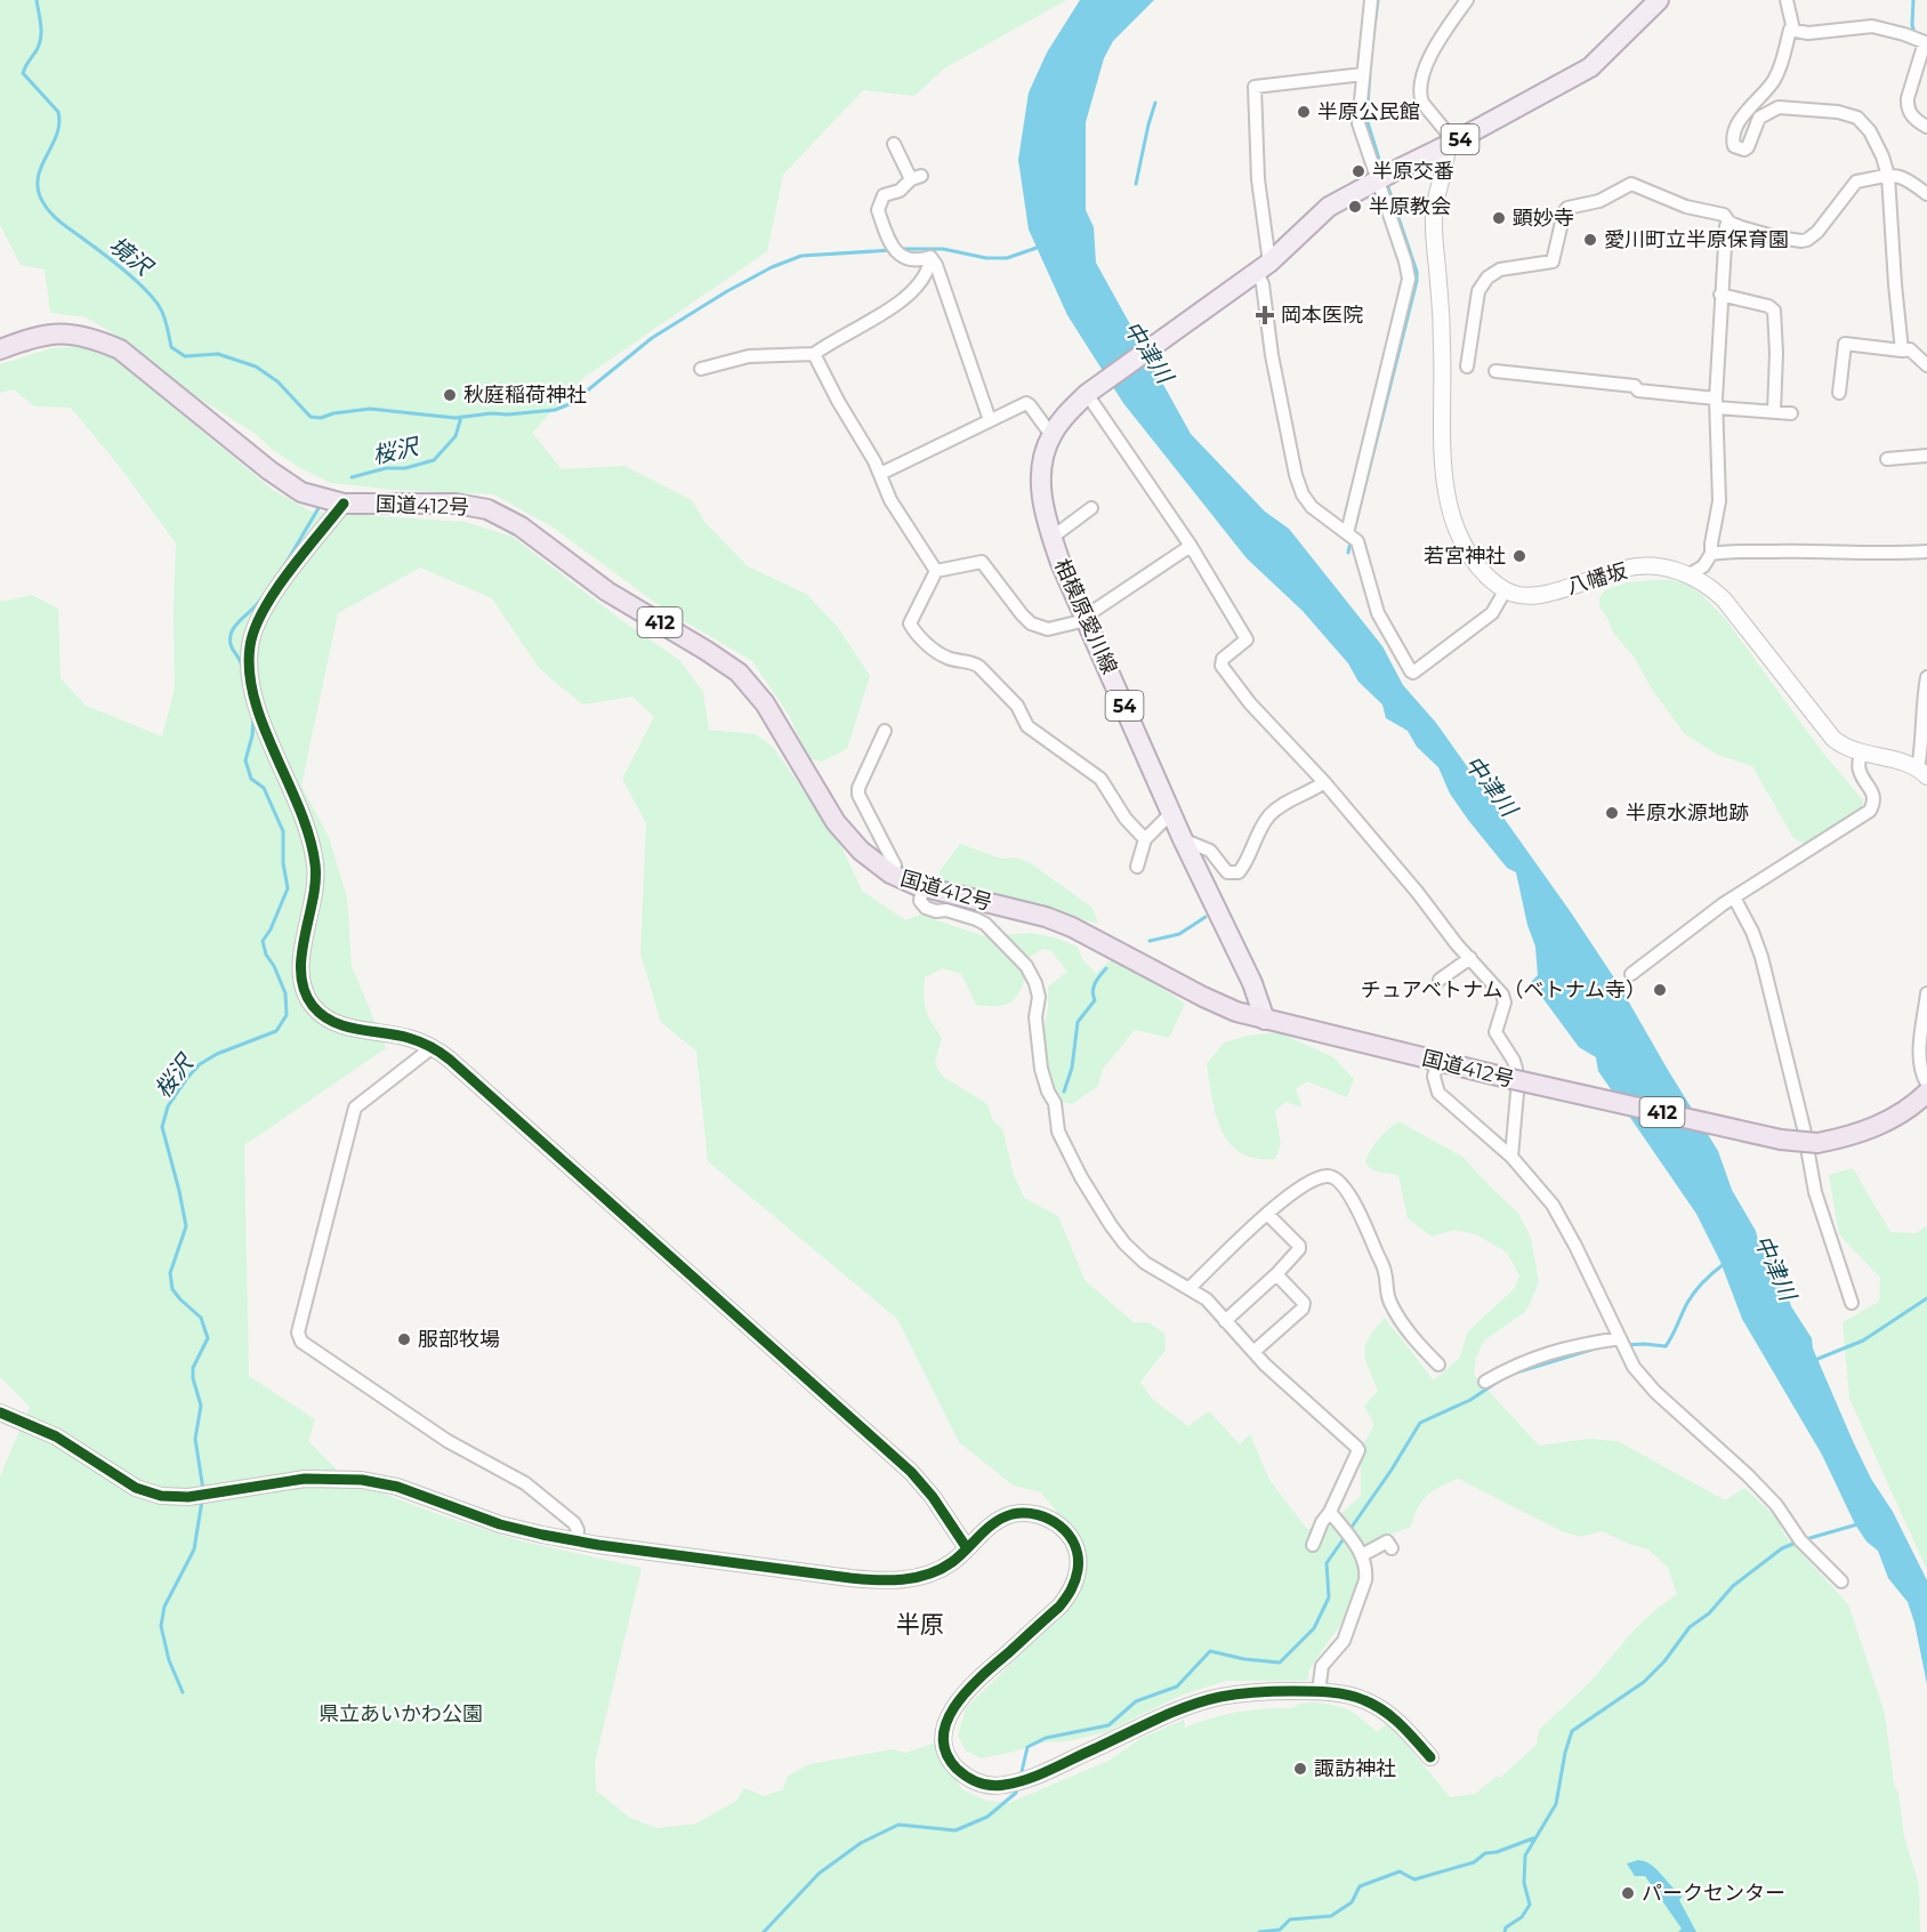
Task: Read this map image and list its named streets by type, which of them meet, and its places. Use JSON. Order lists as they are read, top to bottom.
{
  "streets": {
    "highway": ["国道412号", "412"],
    "main road": ["54", "相模原愛川線"],
    "street": ["八幡坂"]
  },
  "crossings": [
    ["54", "相模原愛川線"],
    ["国道412号", "相模原愛川線"]
  ],
  "districts": ["半原"],
  "water": ["境沢", "中津川", "桜沢"],
  "parks": ["県立あいかわ公園"],
  "places": {
    "other": [
      "半原公民館",
      "半原交番",
      "半原教会",
      "顕妙寺",
      "愛川町立半原保育園",
      "秋庭稲荷神社",
      "若宮神社",
      "半原水源地跡",
      "チュアベトナム（ベトナム寺）",
      "服部牧場",
      "諏訪神社",
      "パークセンター"
    ],
    "health": ["岡本医院"]
  }
}
